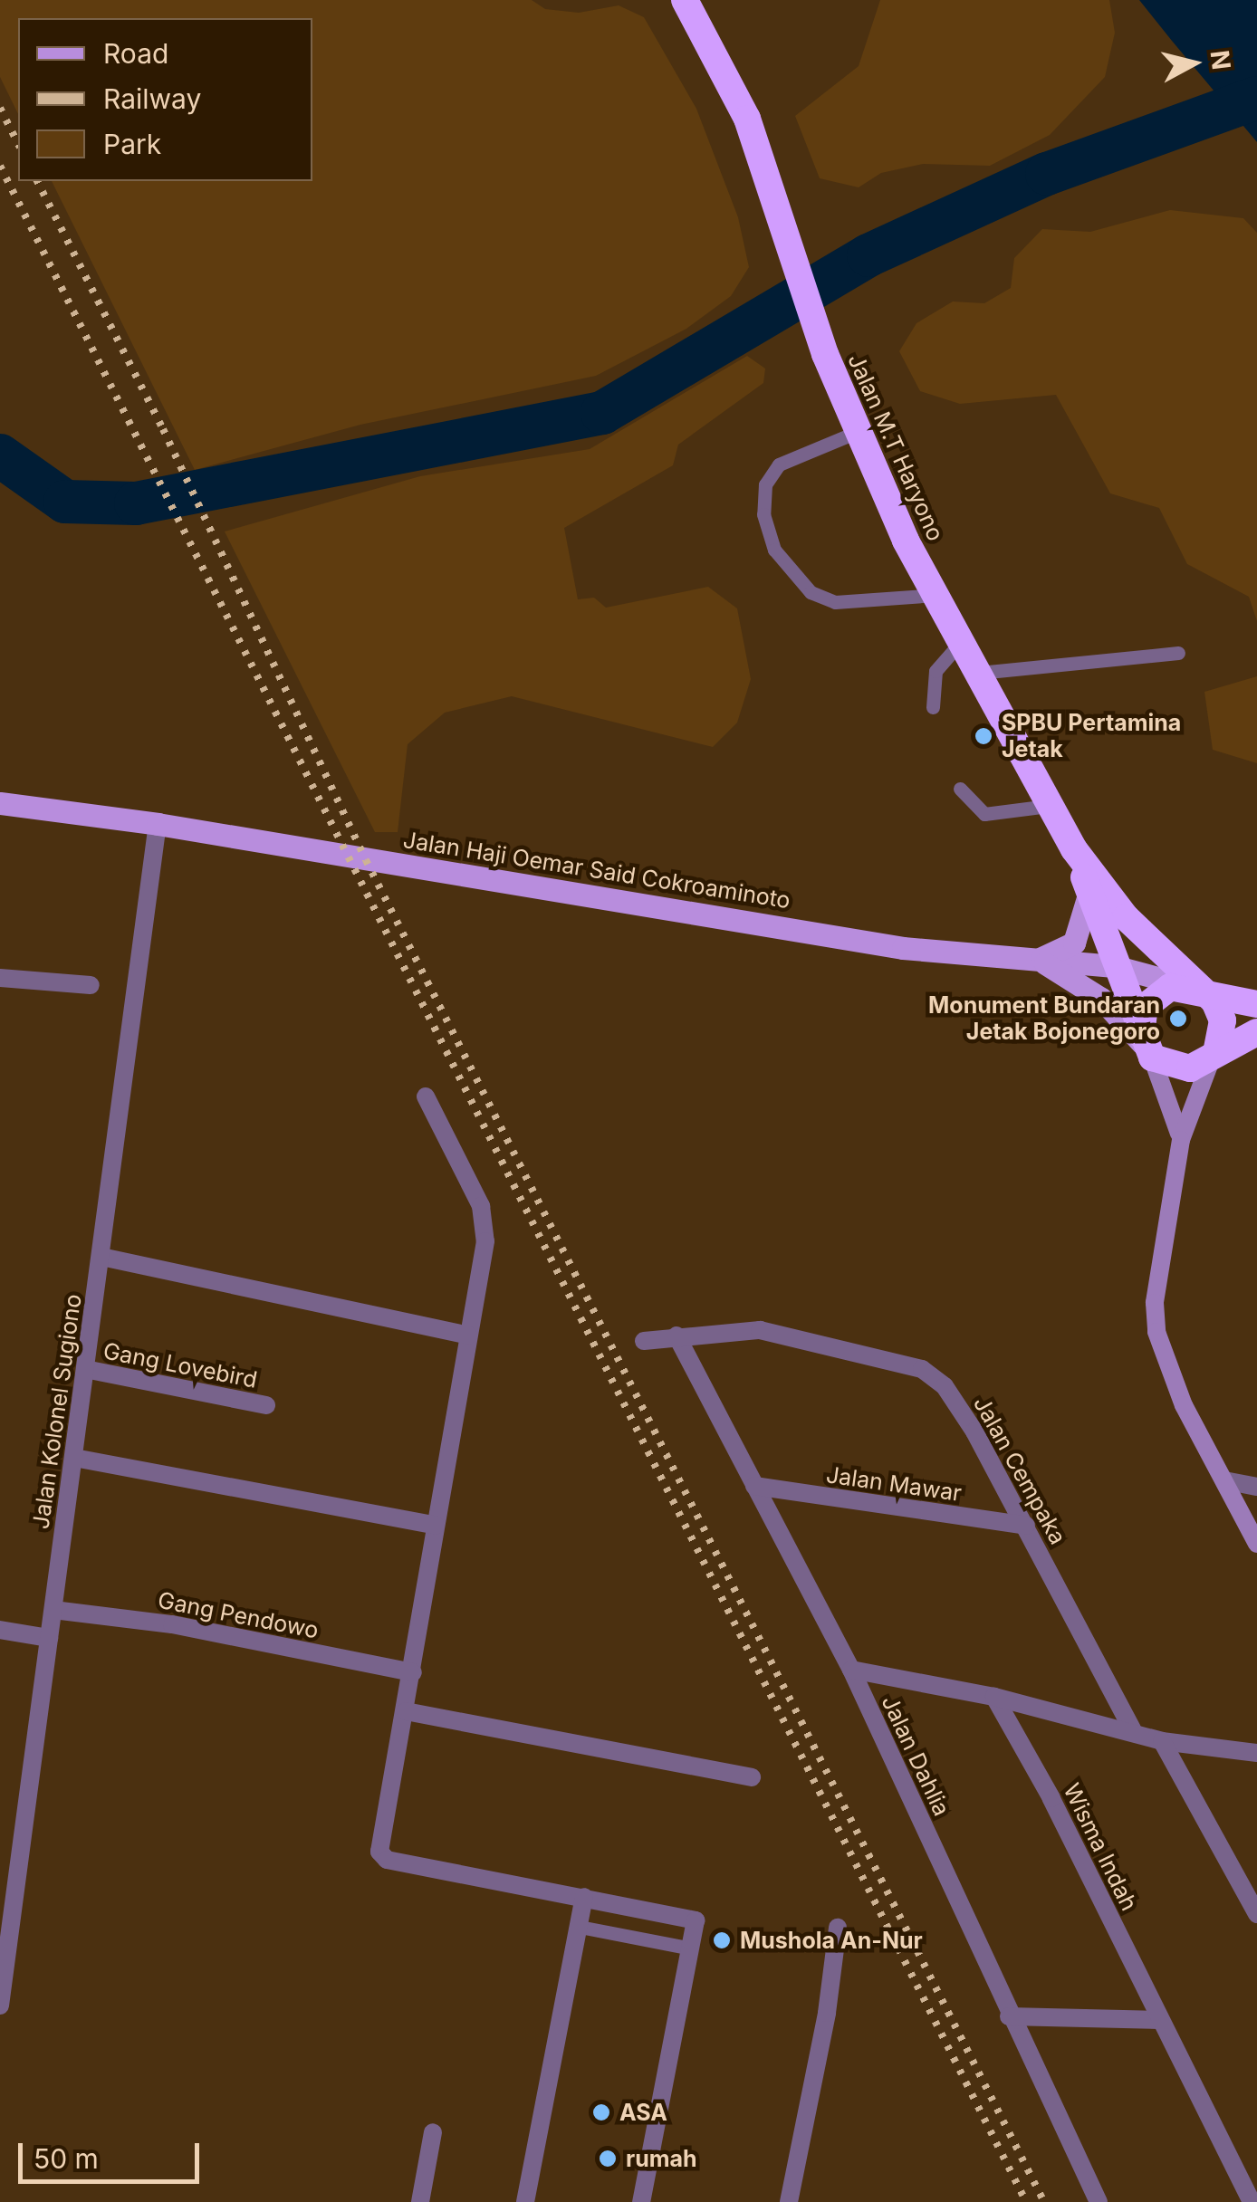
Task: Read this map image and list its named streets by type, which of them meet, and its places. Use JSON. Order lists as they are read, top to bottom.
{
  "streets": {
    "highway": ["Jalan M.T Haryono"],
    "main road": ["Jalan Haji Oemar Said Cokroaminoto"],
    "street": [
      "Gang Lovebird",
      "Jalan Kolonel Sugiono",
      "Jalan Cempaka",
      "Jalan Mawar",
      "Gang Pendowo",
      "Jalan Dahlia",
      "Wisma Indah"
    ]
  },
  "crossings": [
    ["Jalan Haji Oemar Said Cokroaminoto", "Jalan Kolonel Sugiono"],
    ["Gang Lovebird", "Jalan Kolonel Sugiono"],
    ["Jalan Kolonel Sugiono", "Gang Pendowo"],
    ["Jalan Cempaka", "Jalan Mawar"],
    ["Jalan Cempaka", "Jalan Dahlia"],
    ["Jalan Mawar", "Jalan Dahlia"]
  ],
  "places": [
    "SPBU Pertamina Jetak",
    "Monument Bundaran Jetak Bojonegoro",
    "Mushola An-Nur",
    "ASA",
    "rumah"
  ],
  "legend": ["Road", "Railway", "Park"],
  "scale_bar": "50 m",
  "north": "right"
}
